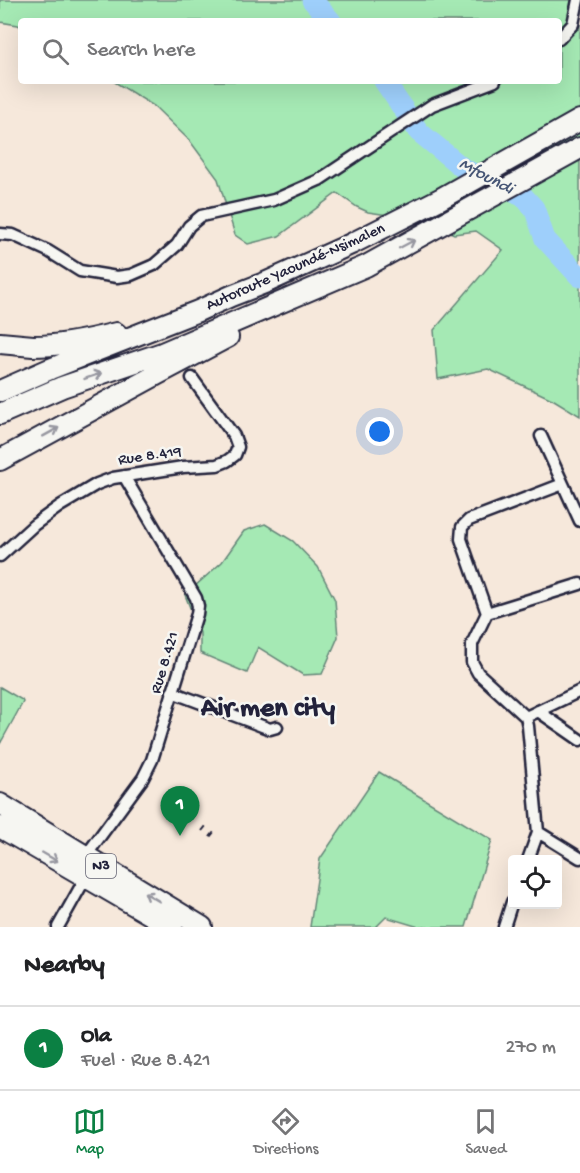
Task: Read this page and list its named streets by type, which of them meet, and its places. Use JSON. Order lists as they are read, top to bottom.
{
  "streets": {
    "highway": ["Autoroute Yaoundé-Nsimalen", "N3"],
    "street": ["Rue 8.419", "Rue 8.421"]
  },
  "crossings": [
    ["Rue 8.419", "Rue 8.421"],
    ["Rue 8.421", "N3"]
  ],
  "districts": ["Air men city"],
  "water": ["Mfoundi"],
  "page": {
    "search": "Search here",
    "pins": "1",
    "heading": "Nearby",
    "list": [
      {
        "mark": "1",
        "name": "Ola",
        "note": "Fuel · Rue 8.421",
        "value": "270 m"
      }
    ],
    "nav": ["Map", "Directions", "Saved"]
  }
}
